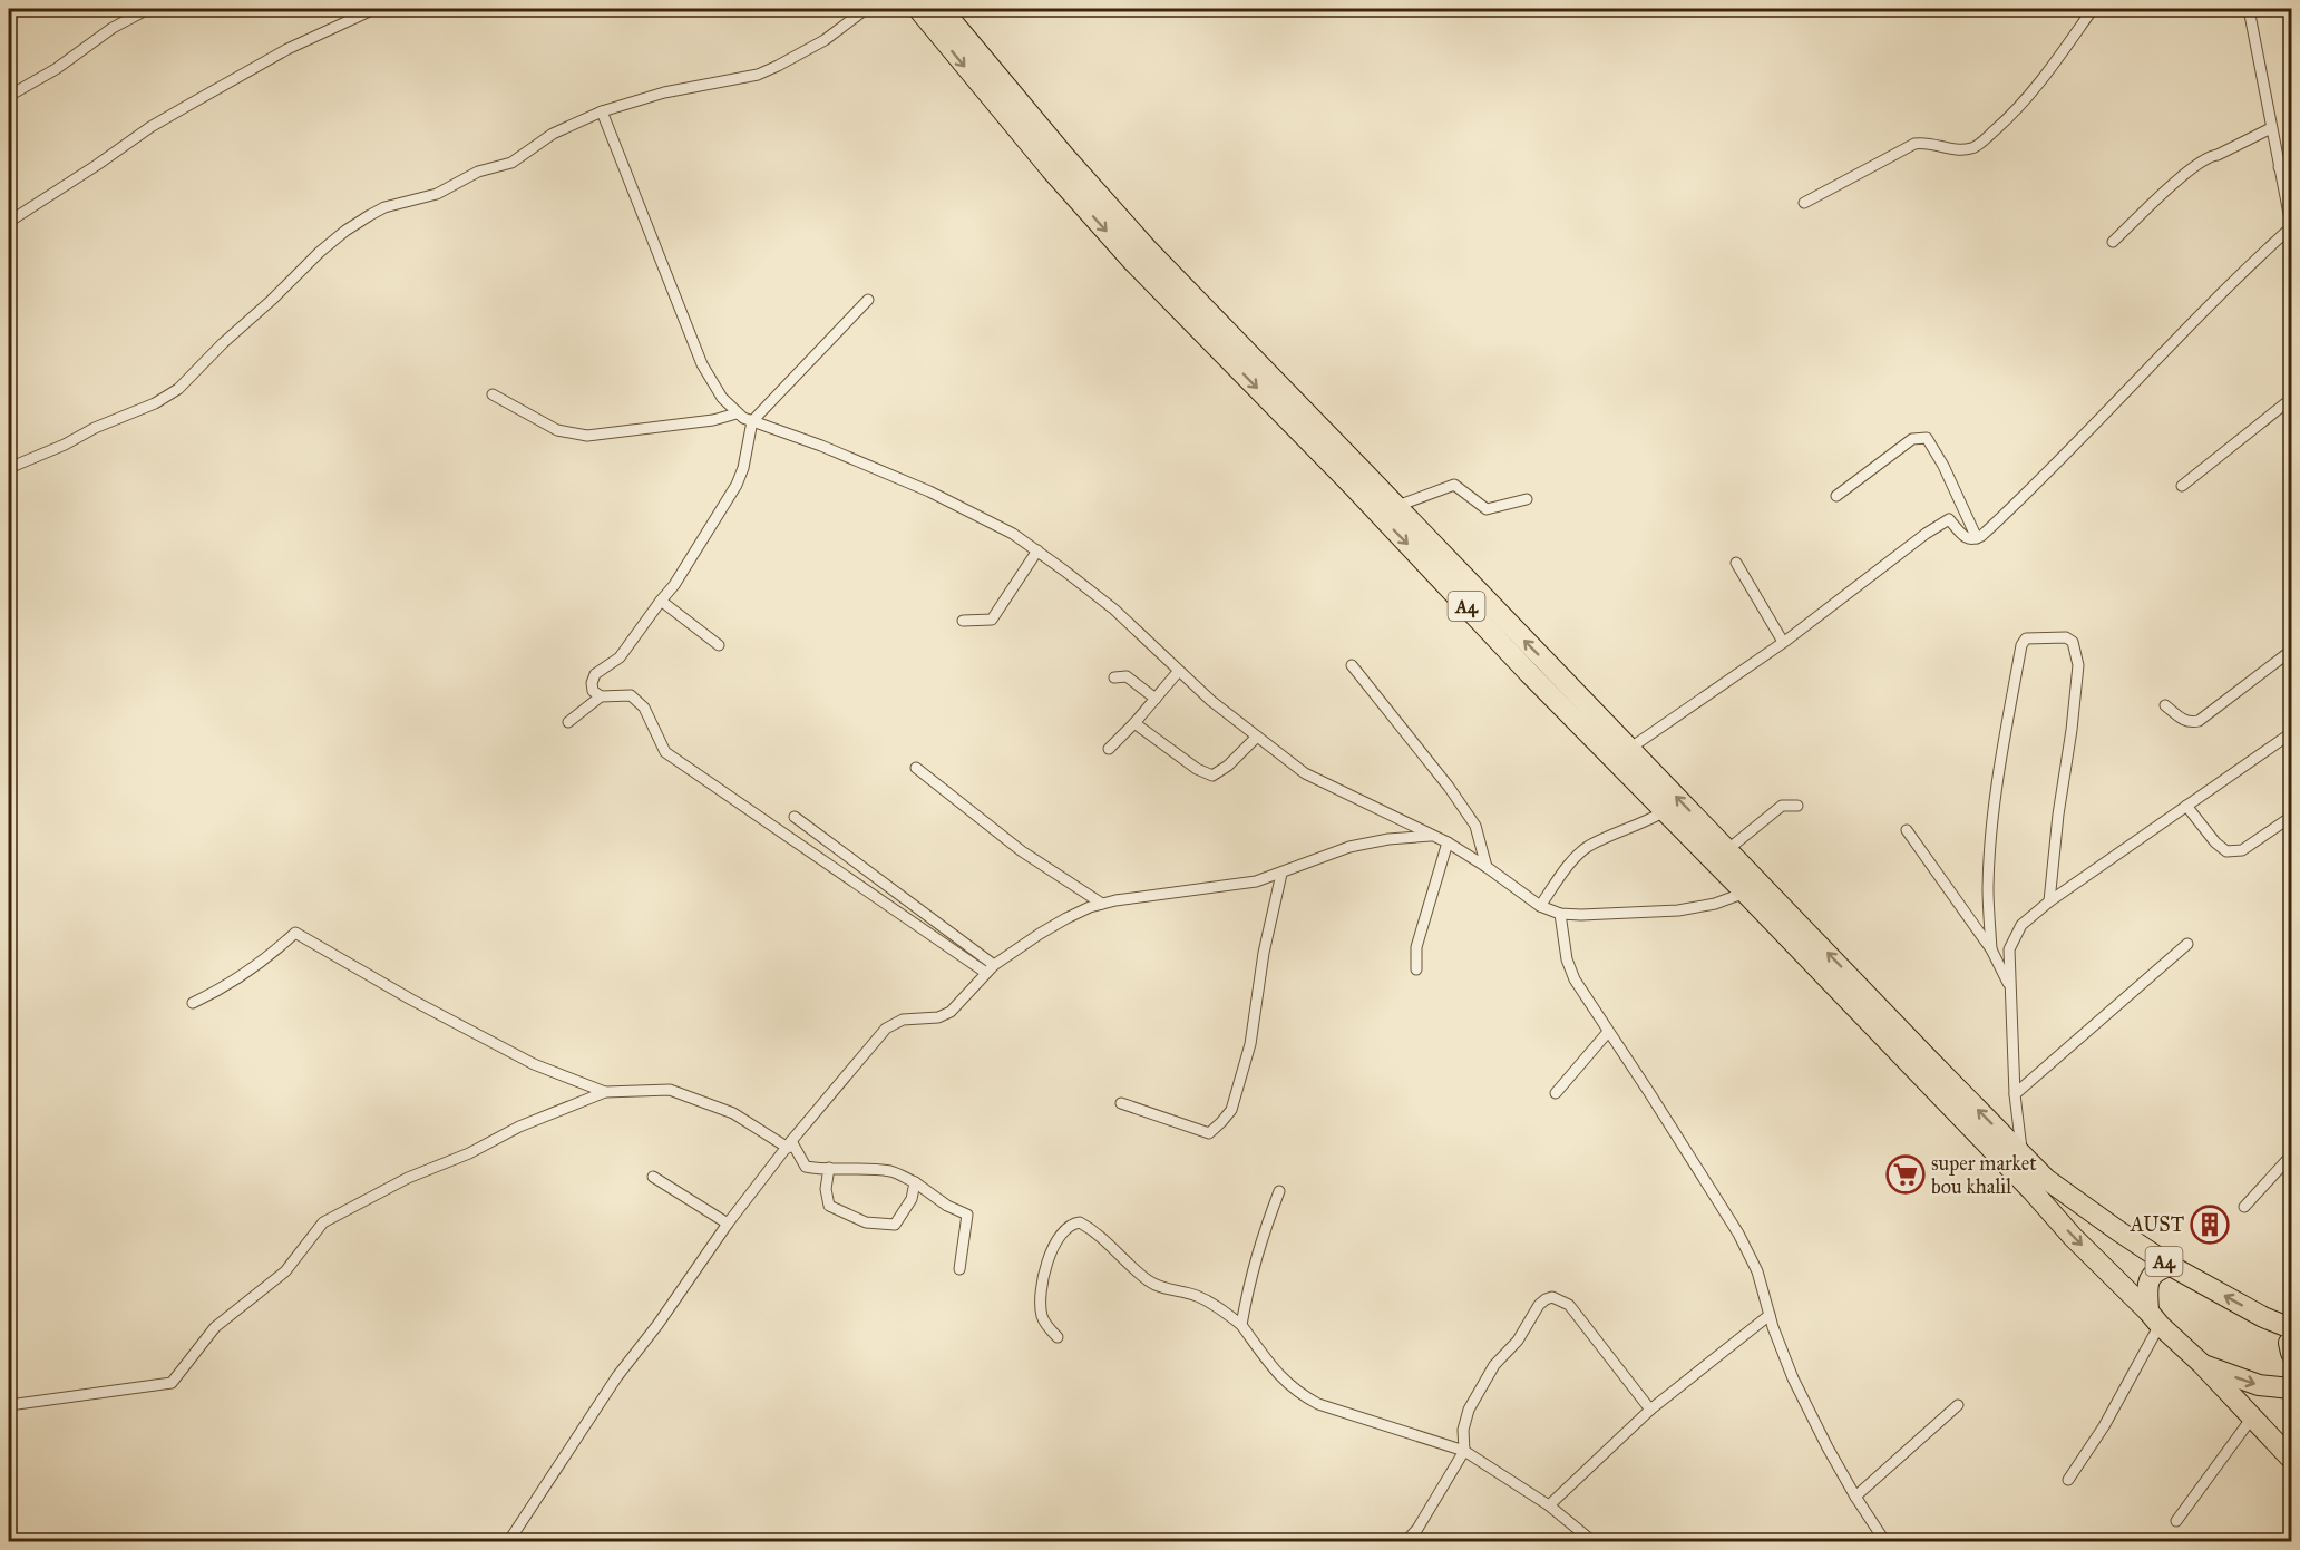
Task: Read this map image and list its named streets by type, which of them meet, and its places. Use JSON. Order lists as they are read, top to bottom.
{
  "streets": {
    "highway": ["A4"]
  },
  "places": {
    "supermarket": ["super market bou khalil"],
    "building": ["AUST"]
  }
}
